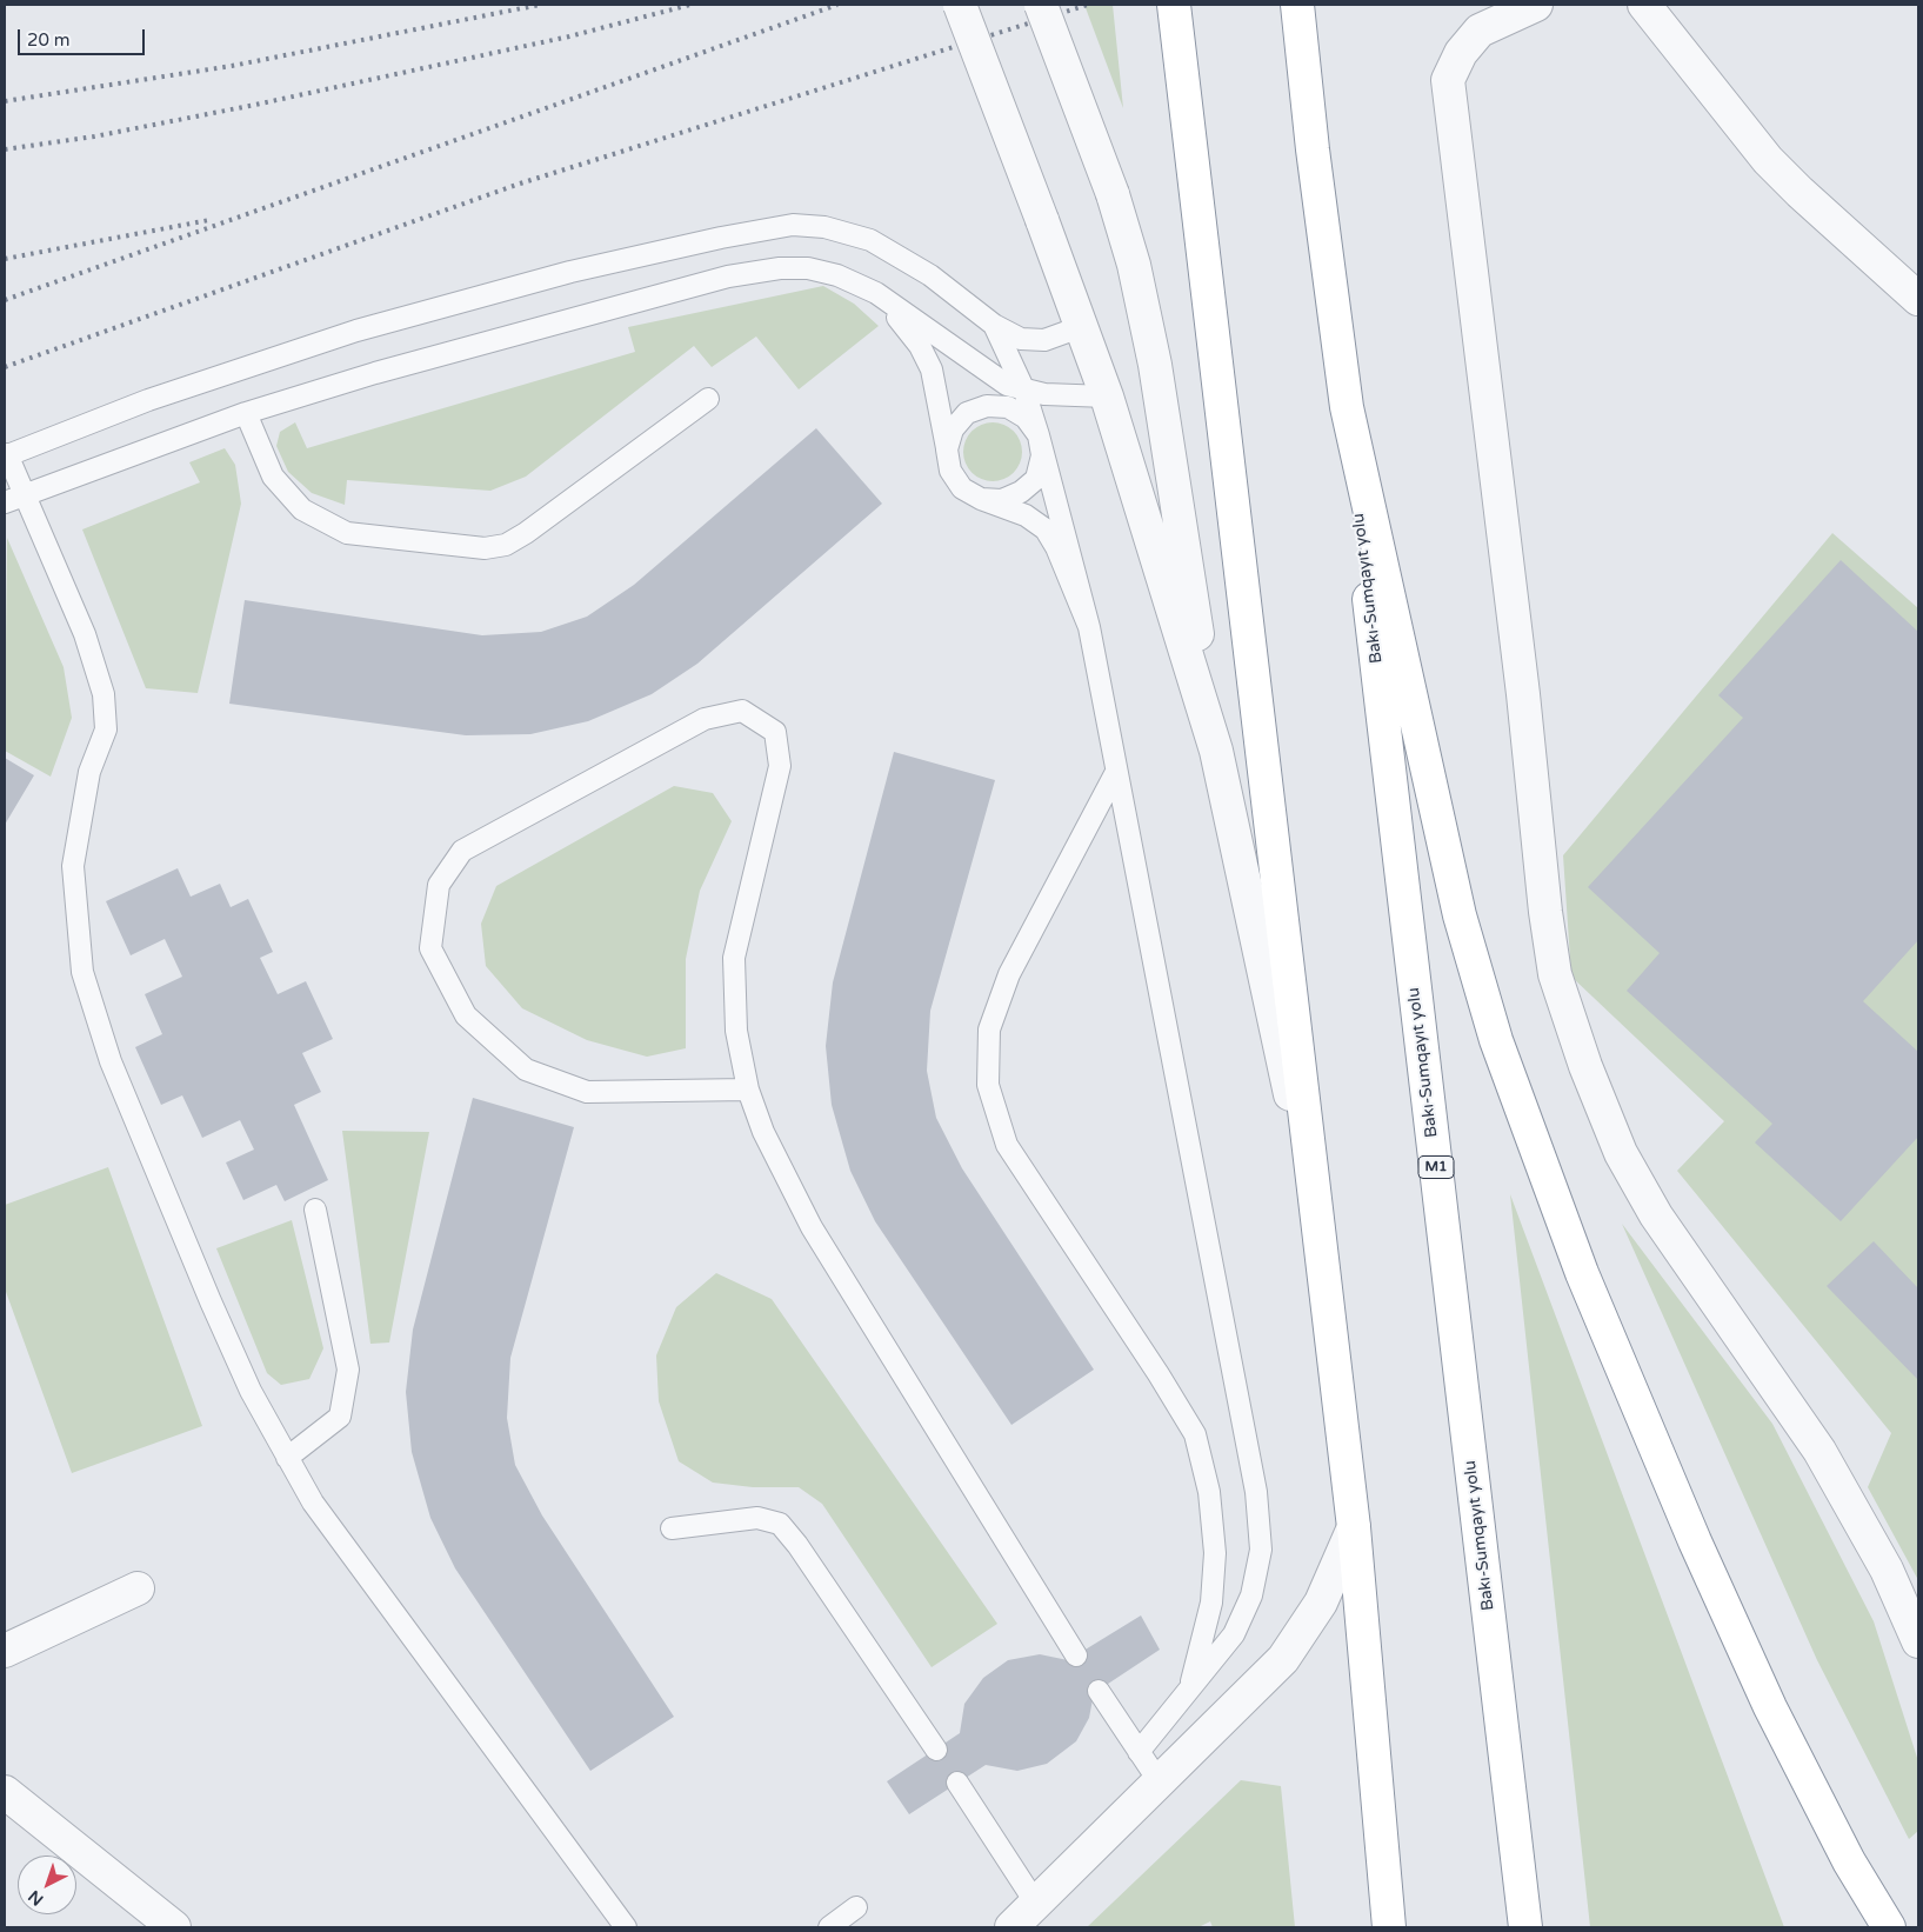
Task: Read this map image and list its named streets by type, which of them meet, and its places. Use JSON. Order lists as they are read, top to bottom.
{
  "streets": {
    "highway": ["Bakı-Sumqayıt yolu", "M1"]
  },
  "scale_bar": "20 m",
  "north": "bottom left"
}
